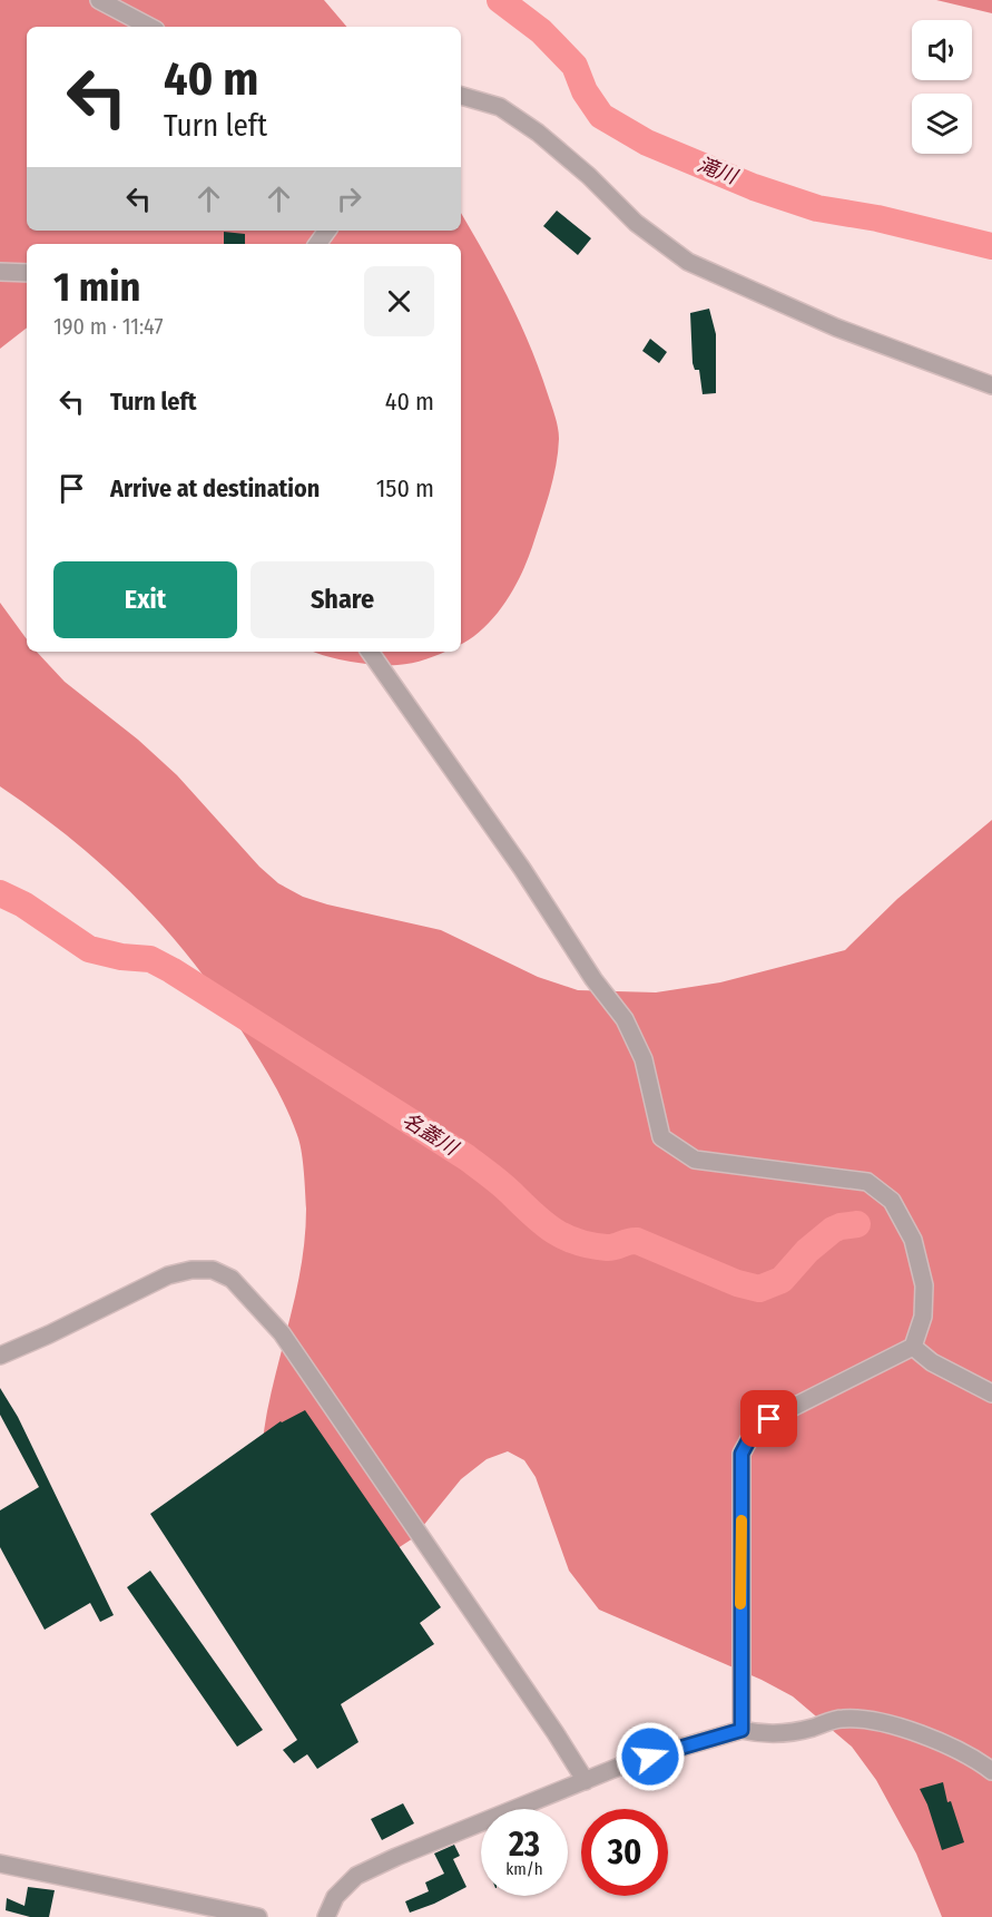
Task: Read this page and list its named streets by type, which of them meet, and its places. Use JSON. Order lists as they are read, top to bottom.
{
  "water": ["滝川", "名蓋川"],
  "page": {
    "turn": ["40 m", "Turn left"],
    "heading": ["1 min", "190 m · 11:47"],
    "list": [
      {
        "name": "Turn left",
        "value": "40 m"
      },
      {
        "name": "Arrive at destination",
        "value": "150 m"
      }
    ],
    "buttons": ["Exit", "Share"],
    "speed": "23 km/h",
    "limit": "30"
  }
}
